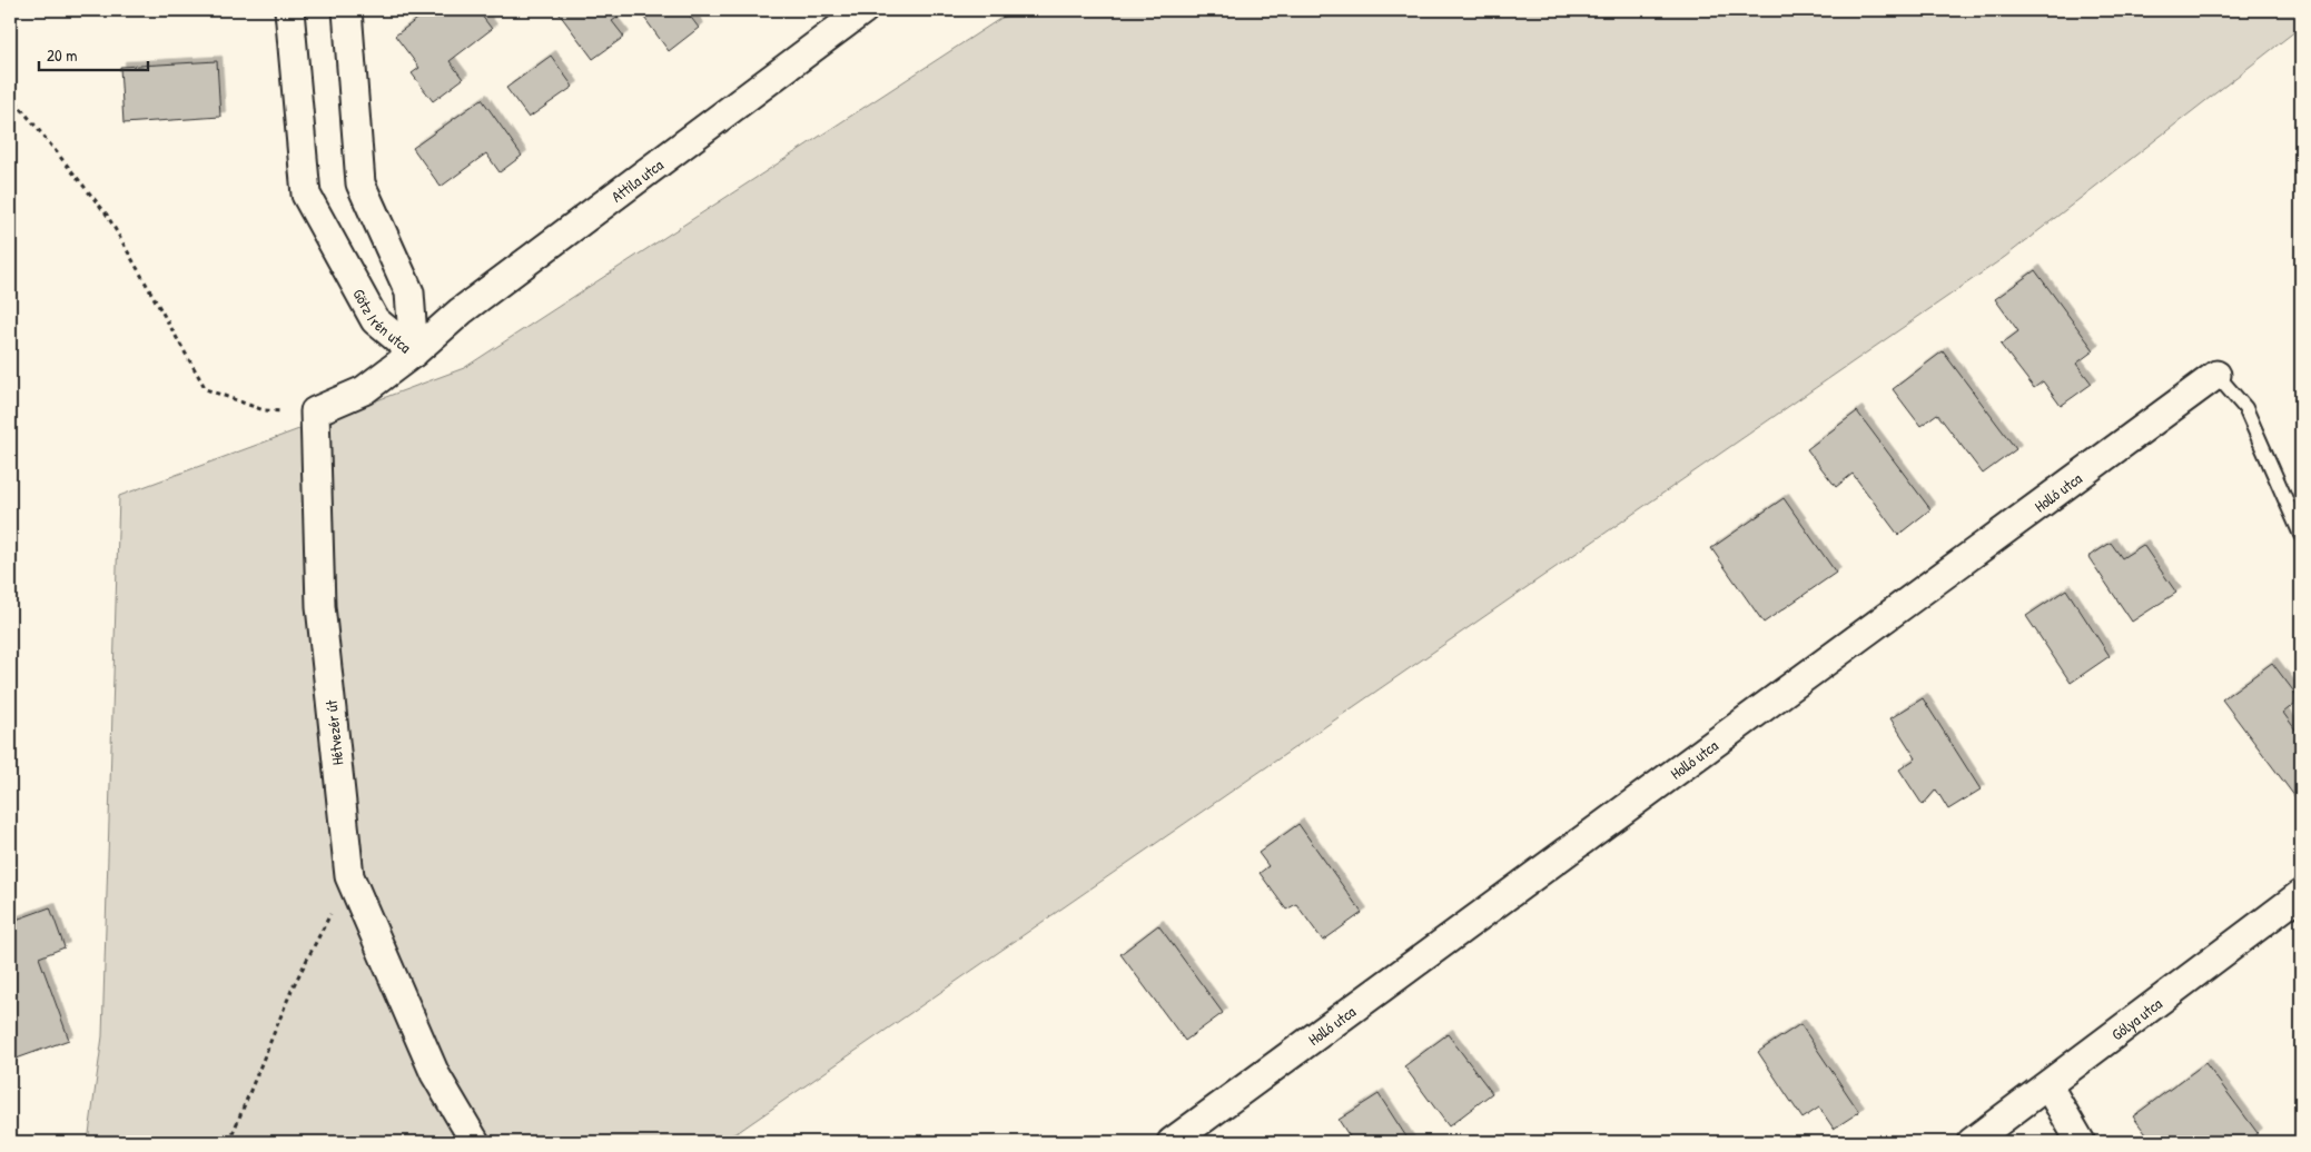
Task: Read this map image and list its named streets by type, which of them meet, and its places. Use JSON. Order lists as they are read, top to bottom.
{
  "streets": {
    "street": [
      "Attila utca",
      "Götz Irén utca",
      "Holló utca",
      "Hétvezér út",
      "Gólya utca"
    ]
  },
  "crossings": [
    ["Attila utca", "Götz Irén utca"]
  ],
  "scale_bar": "20 m"
}
